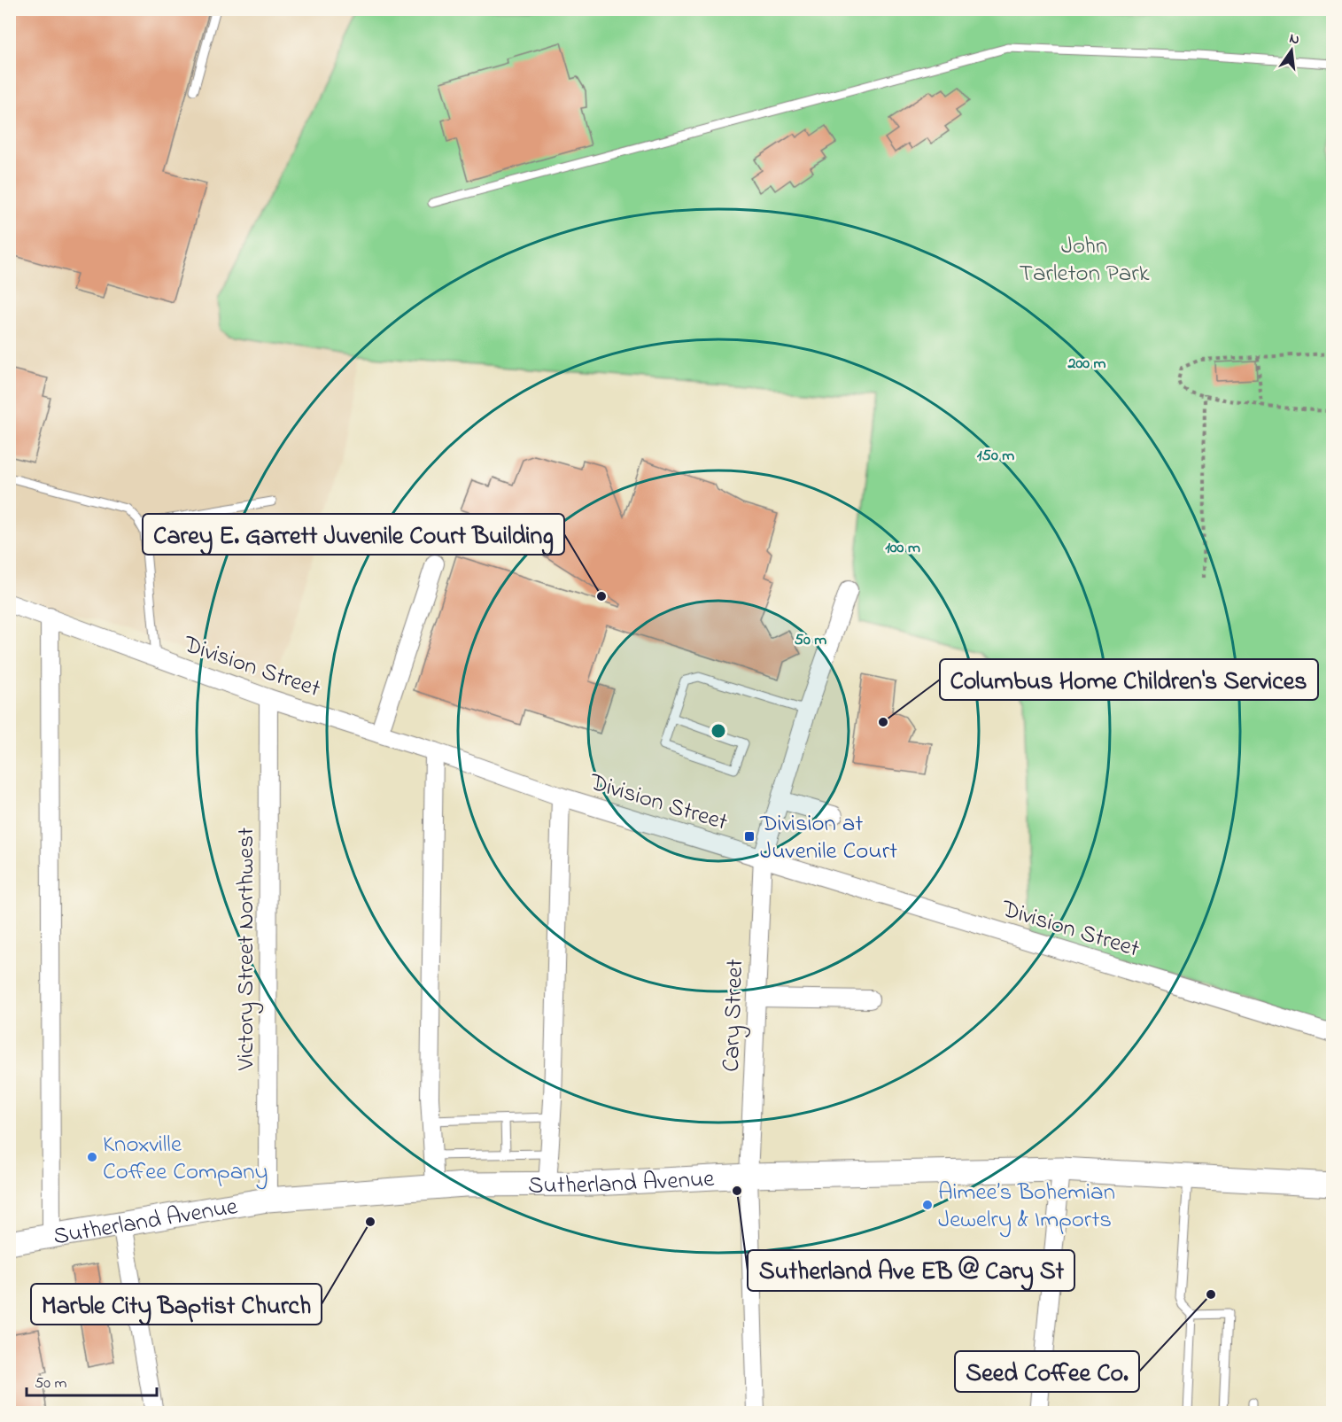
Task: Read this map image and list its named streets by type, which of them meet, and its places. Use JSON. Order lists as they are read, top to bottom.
{
  "streets": {
    "street": [
      "Division Street",
      "Victory Street Northwest",
      "Cary Street",
      "Sutherland Avenue"
    ]
  },
  "crossings": [
    ["Division Street", "Victory Street Northwest"],
    ["Division Street", "Cary Street"],
    ["Victory Street Northwest", "Sutherland Avenue"],
    ["Cary Street", "Sutherland Avenue"]
  ],
  "parks": ["John Tarleton Park"],
  "places": {
    "other": [
      "Carey E. Garrett Juvenile Court Building",
      "Columbus Home Children's Services",
      "Knoxville Coffee Company",
      "Sutherland Ave EB @ Cary St",
      "Aimee’s Bohemian Jewelry & Imports",
      "Marble City Baptist Church",
      "Seed Coffee Co."
    ],
    "transit": ["Division at Juvenile Court"]
  },
  "scale_bar": "50 m",
  "north": "top",
  "rings": [
    "200 m",
    "150 m",
    "100 m",
    "50 m"
  ]
}
